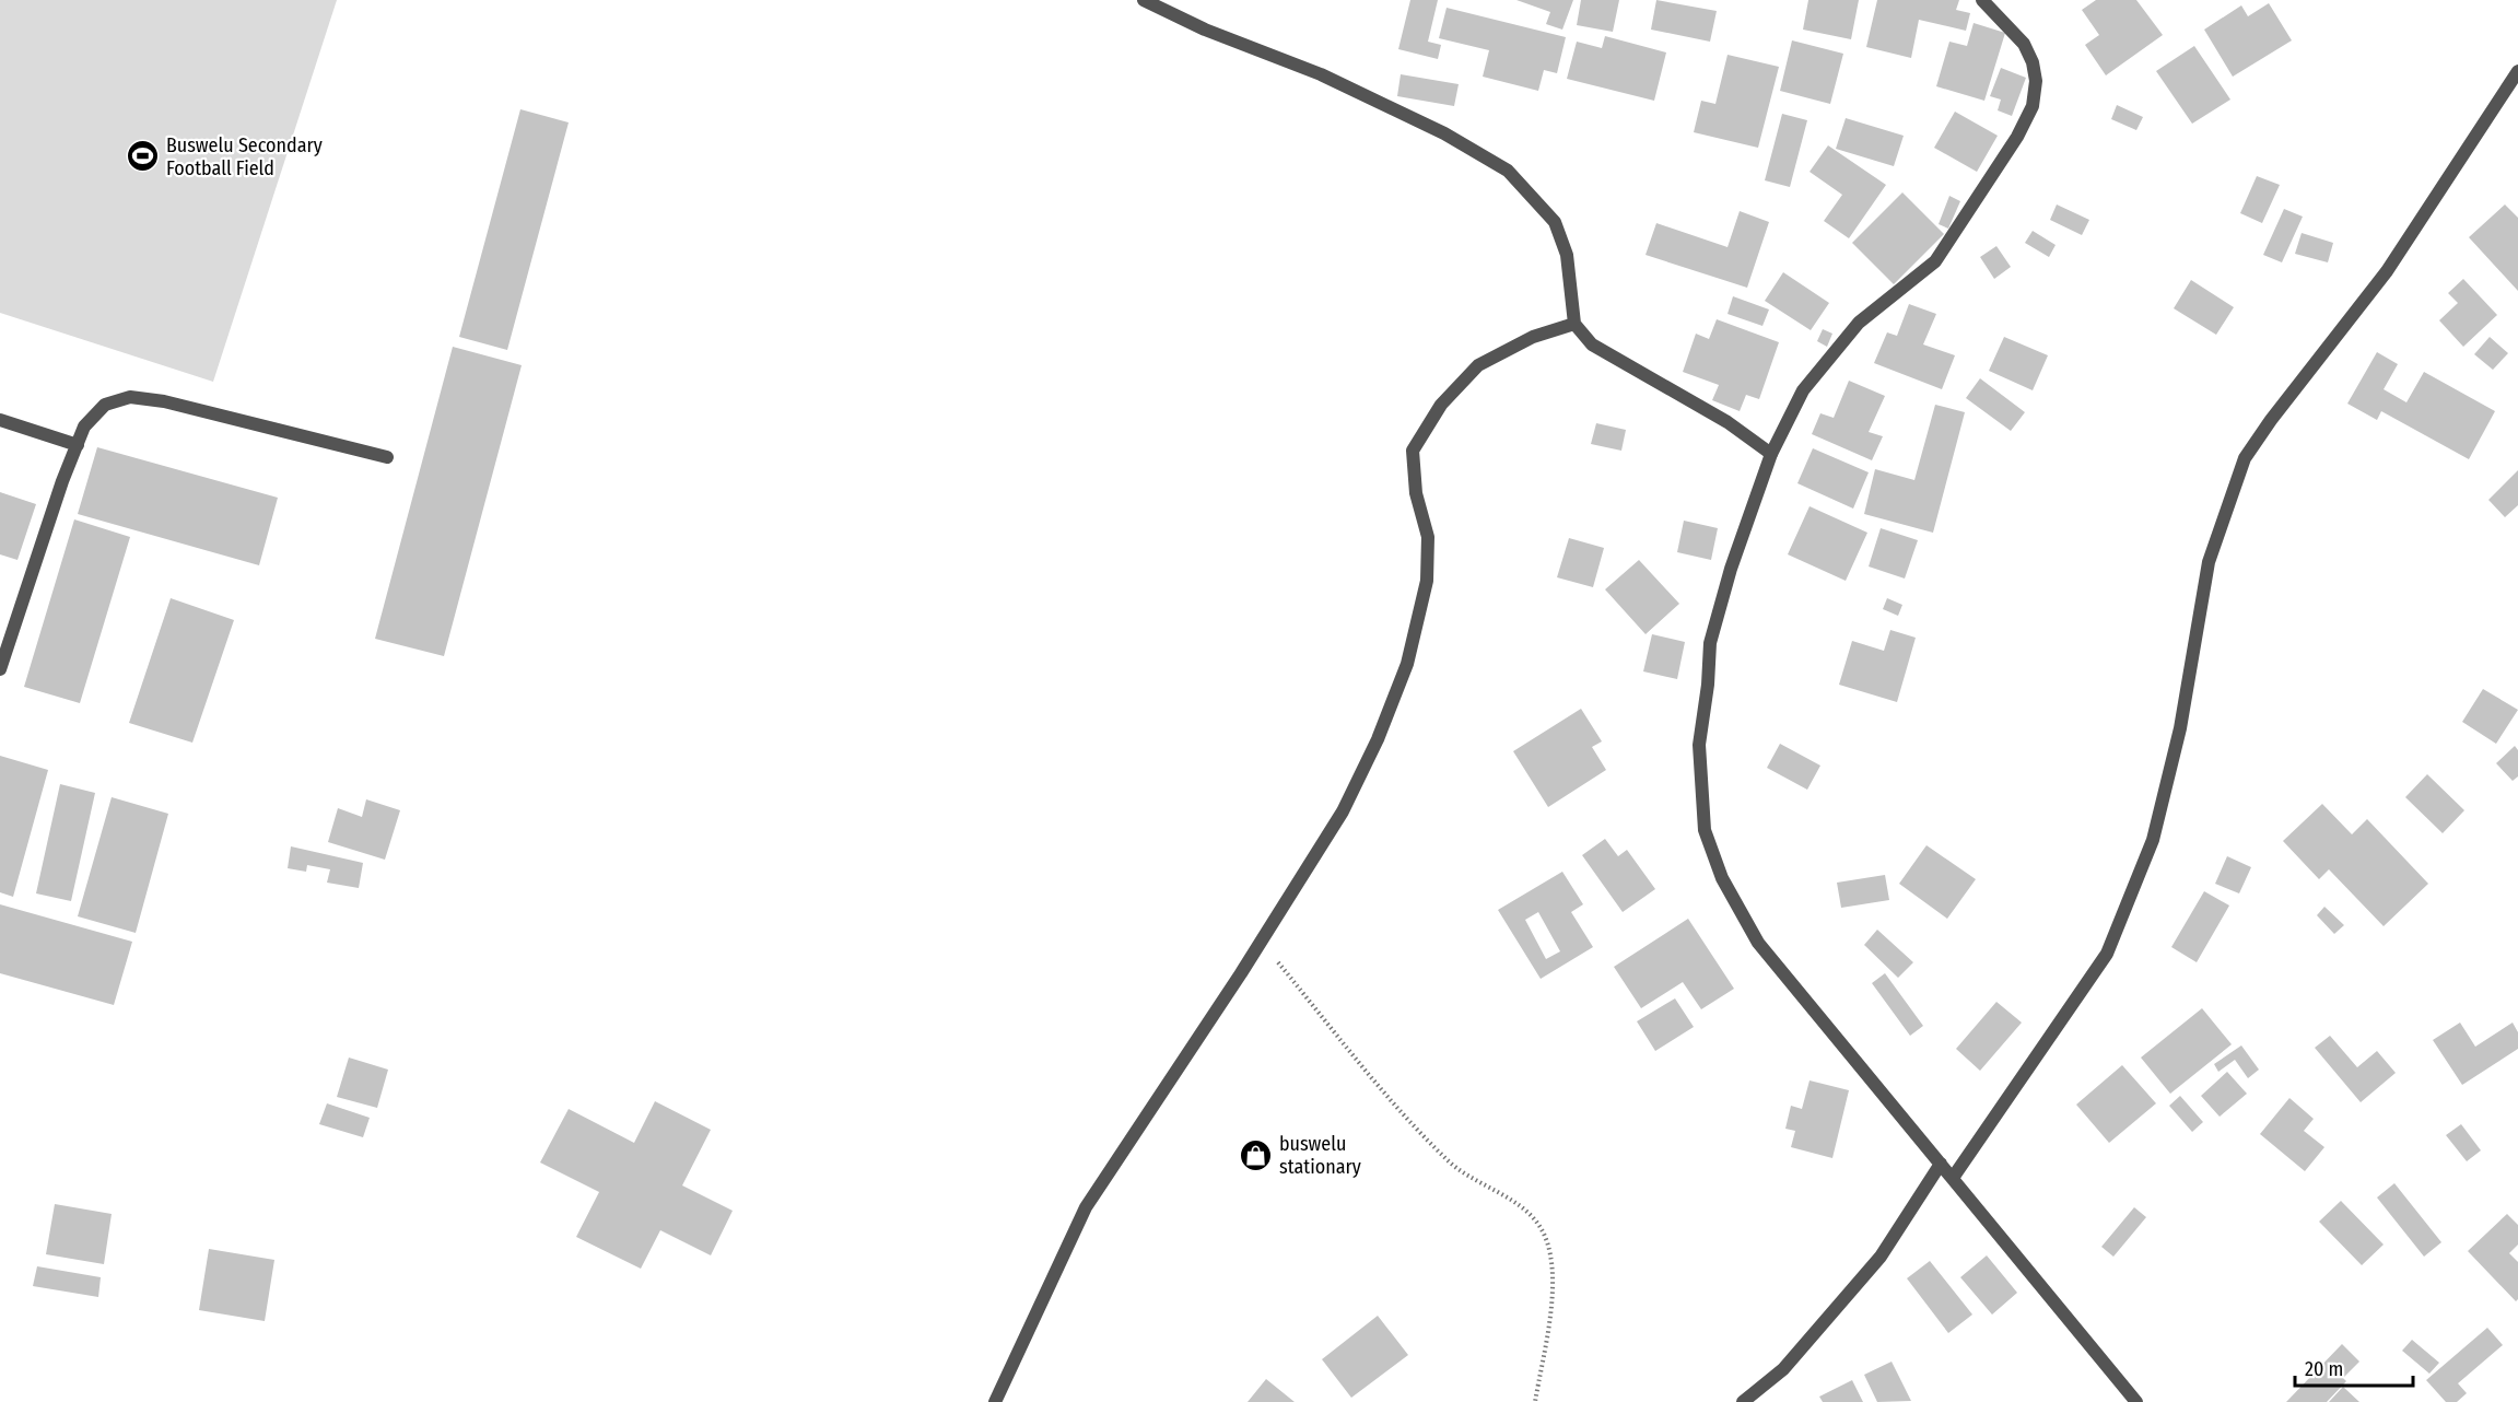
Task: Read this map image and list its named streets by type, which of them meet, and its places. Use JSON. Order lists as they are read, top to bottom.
{
  "places": {
    "sports": ["Buswelu Secondary Football Field"],
    "shop": ["buswelu stationary"]
  },
  "scale_bar": "20 m"
}
